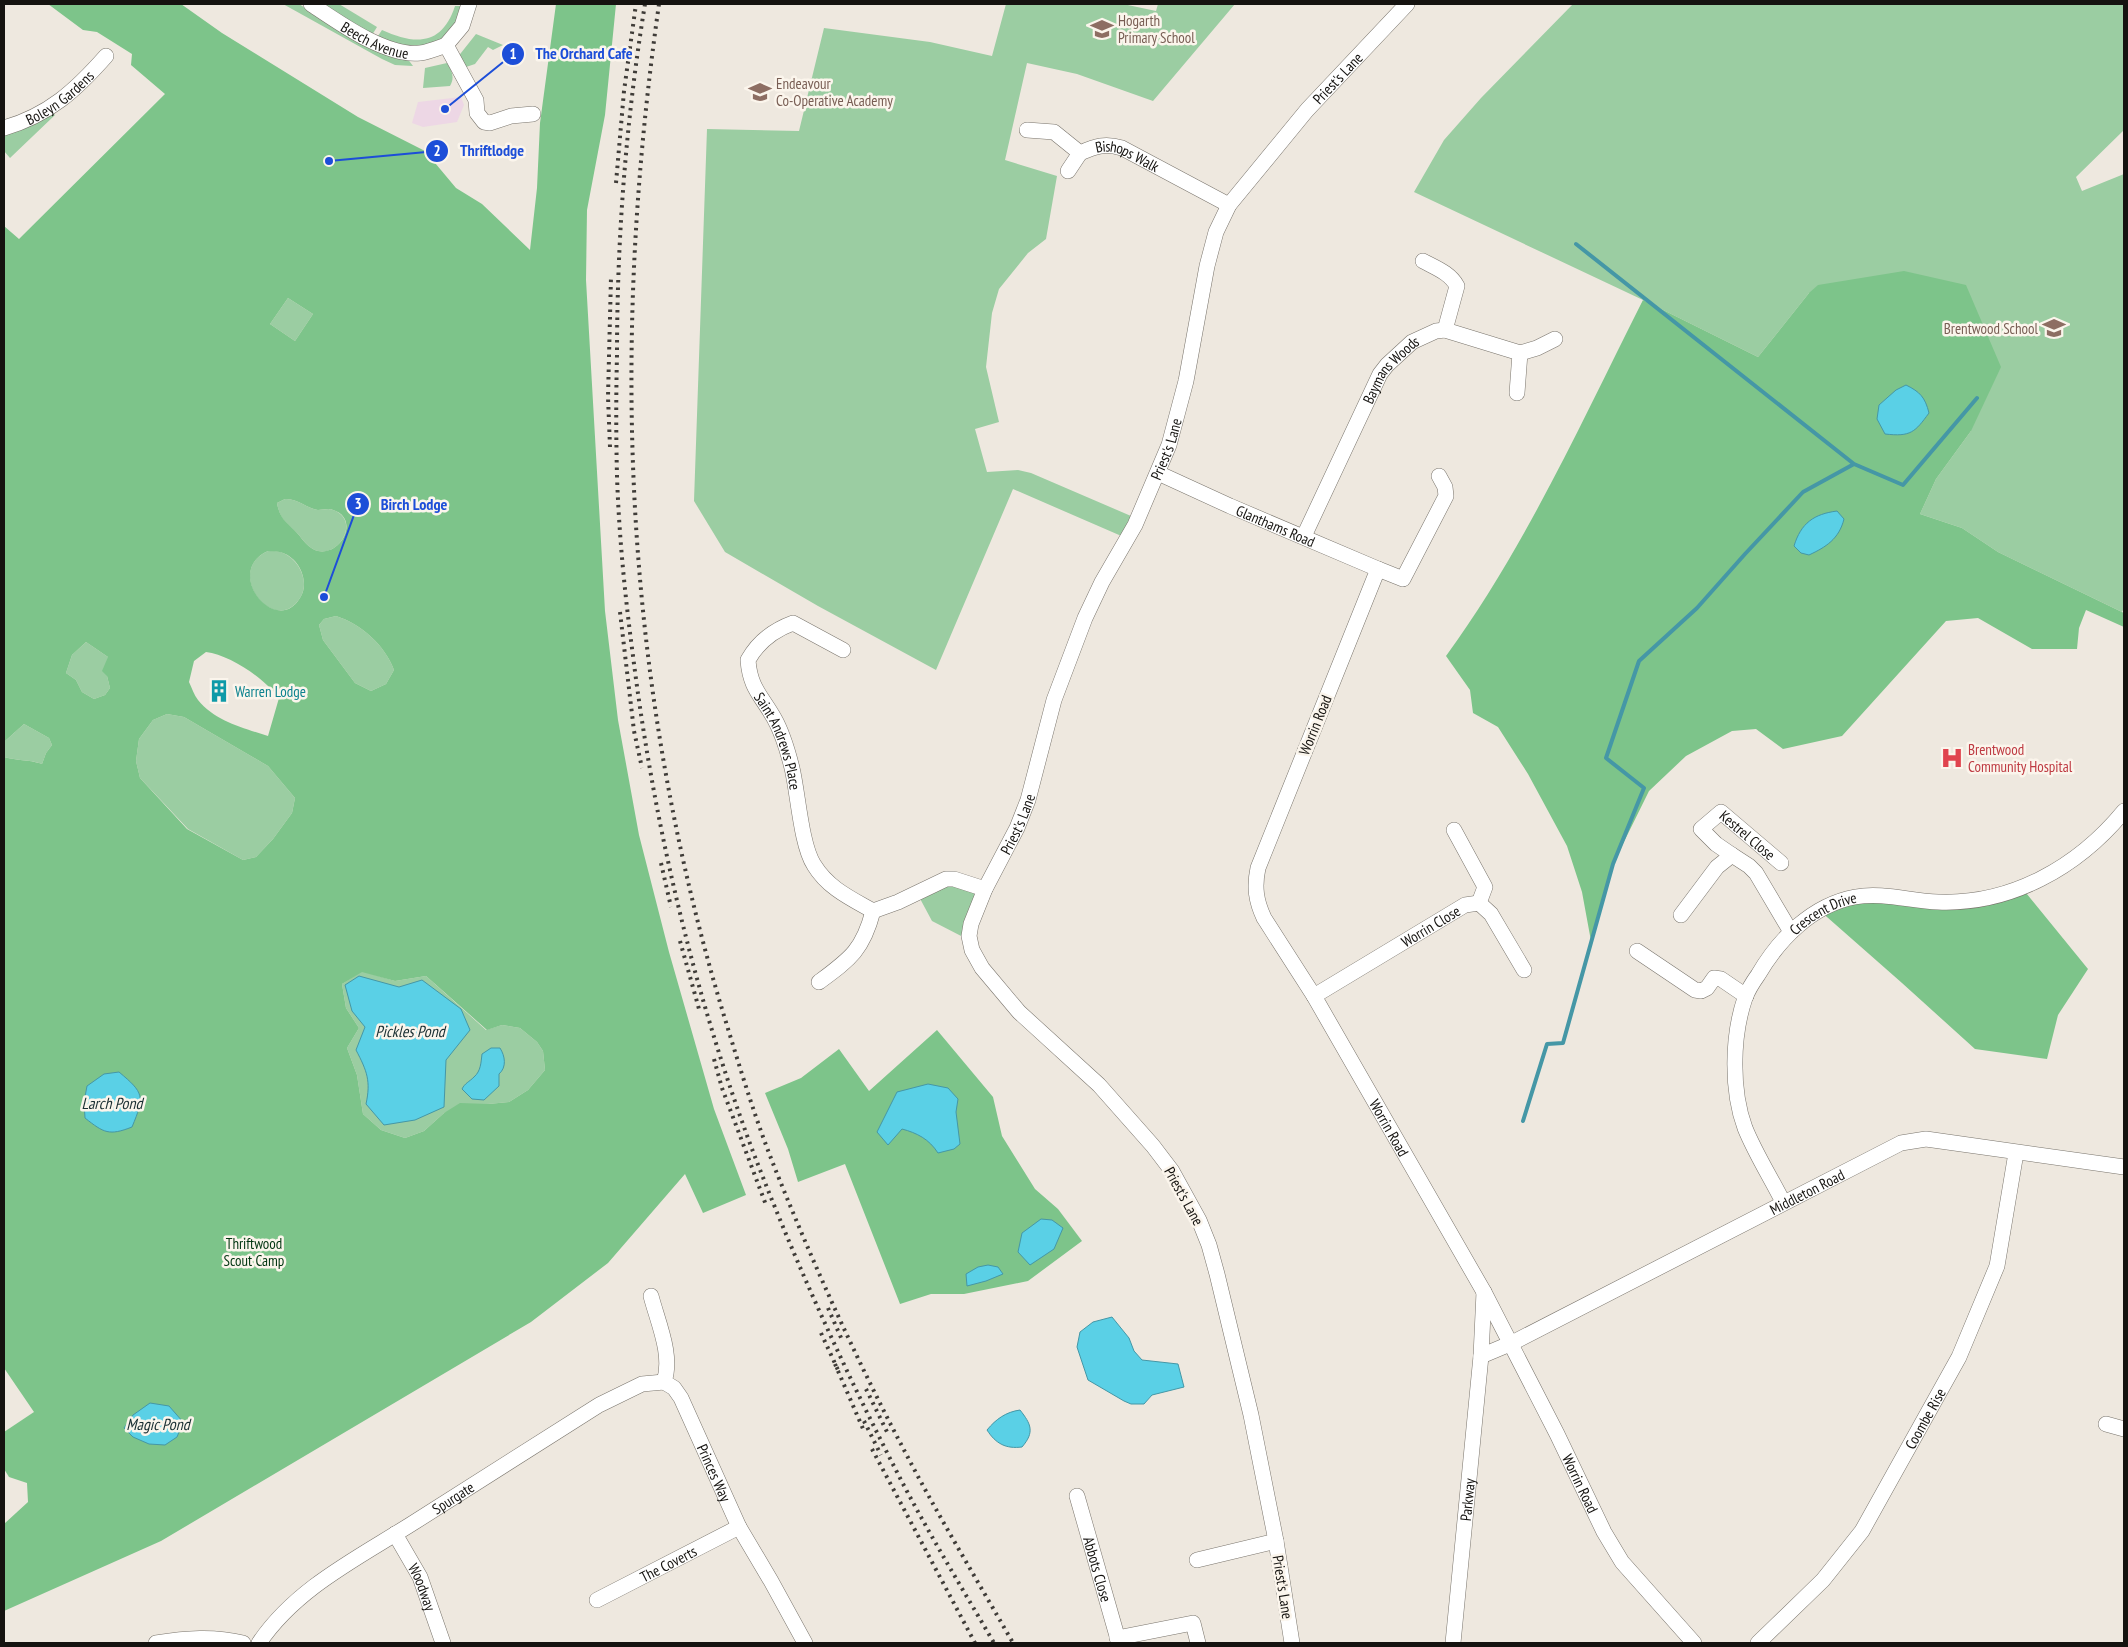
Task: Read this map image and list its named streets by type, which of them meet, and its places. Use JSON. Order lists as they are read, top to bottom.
{
  "streets": {
    "street": [
      "Beech Avenue",
      "Priest's Lane",
      "Boleyn Gardens",
      "Bishops Walk",
      "Baymans Woods",
      "Glanthams Road",
      "Worrin Road",
      "Saint Andrews Place",
      "Kestrel Close",
      "Crescent Drive",
      "Worrin Close",
      "Middleton Road",
      "Coombe Rise",
      "Princes Way",
      "Spurgate",
      "Parkway",
      "The Coverts",
      "Abbots Close",
      "Woodway"
    ]
  },
  "crossings": [
    ["Priest's Lane", "Bishops Walk"],
    ["Priest's Lane", "Glanthams Road"],
    ["Baymans Woods", "Glanthams Road"],
    ["Glanthams Road", "Worrin Road"],
    ["Worrin Road", "Worrin Close"],
    ["Worrin Road", "Middleton Road"],
    ["Worrin Road", "Parkway"],
    ["Kestrel Close", "Crescent Drive"],
    ["Crescent Drive", "Middleton Road"],
    ["Middleton Road", "Coombe Rise"],
    ["Princes Way", "Spurgate"],
    ["Princes Way", "The Coverts"],
    ["Spurgate", "Woodway"]
  ],
  "water": ["Pickles Pond", "Larch Pond", "Magic Pond"],
  "parks": ["Thriftwood Scout Camp"],
  "places": {
    "school or university": ["Hogarth Primary School", "Endeavour Co-Operative Academy", "Brentwood School"],
    "other": ["The Orchard Cafe", "Thriftlodge", "Birch Lodge"],
    "building": ["Warren Lodge"],
    "hospital": ["Brentwood Community Hospital"]
  }
}
